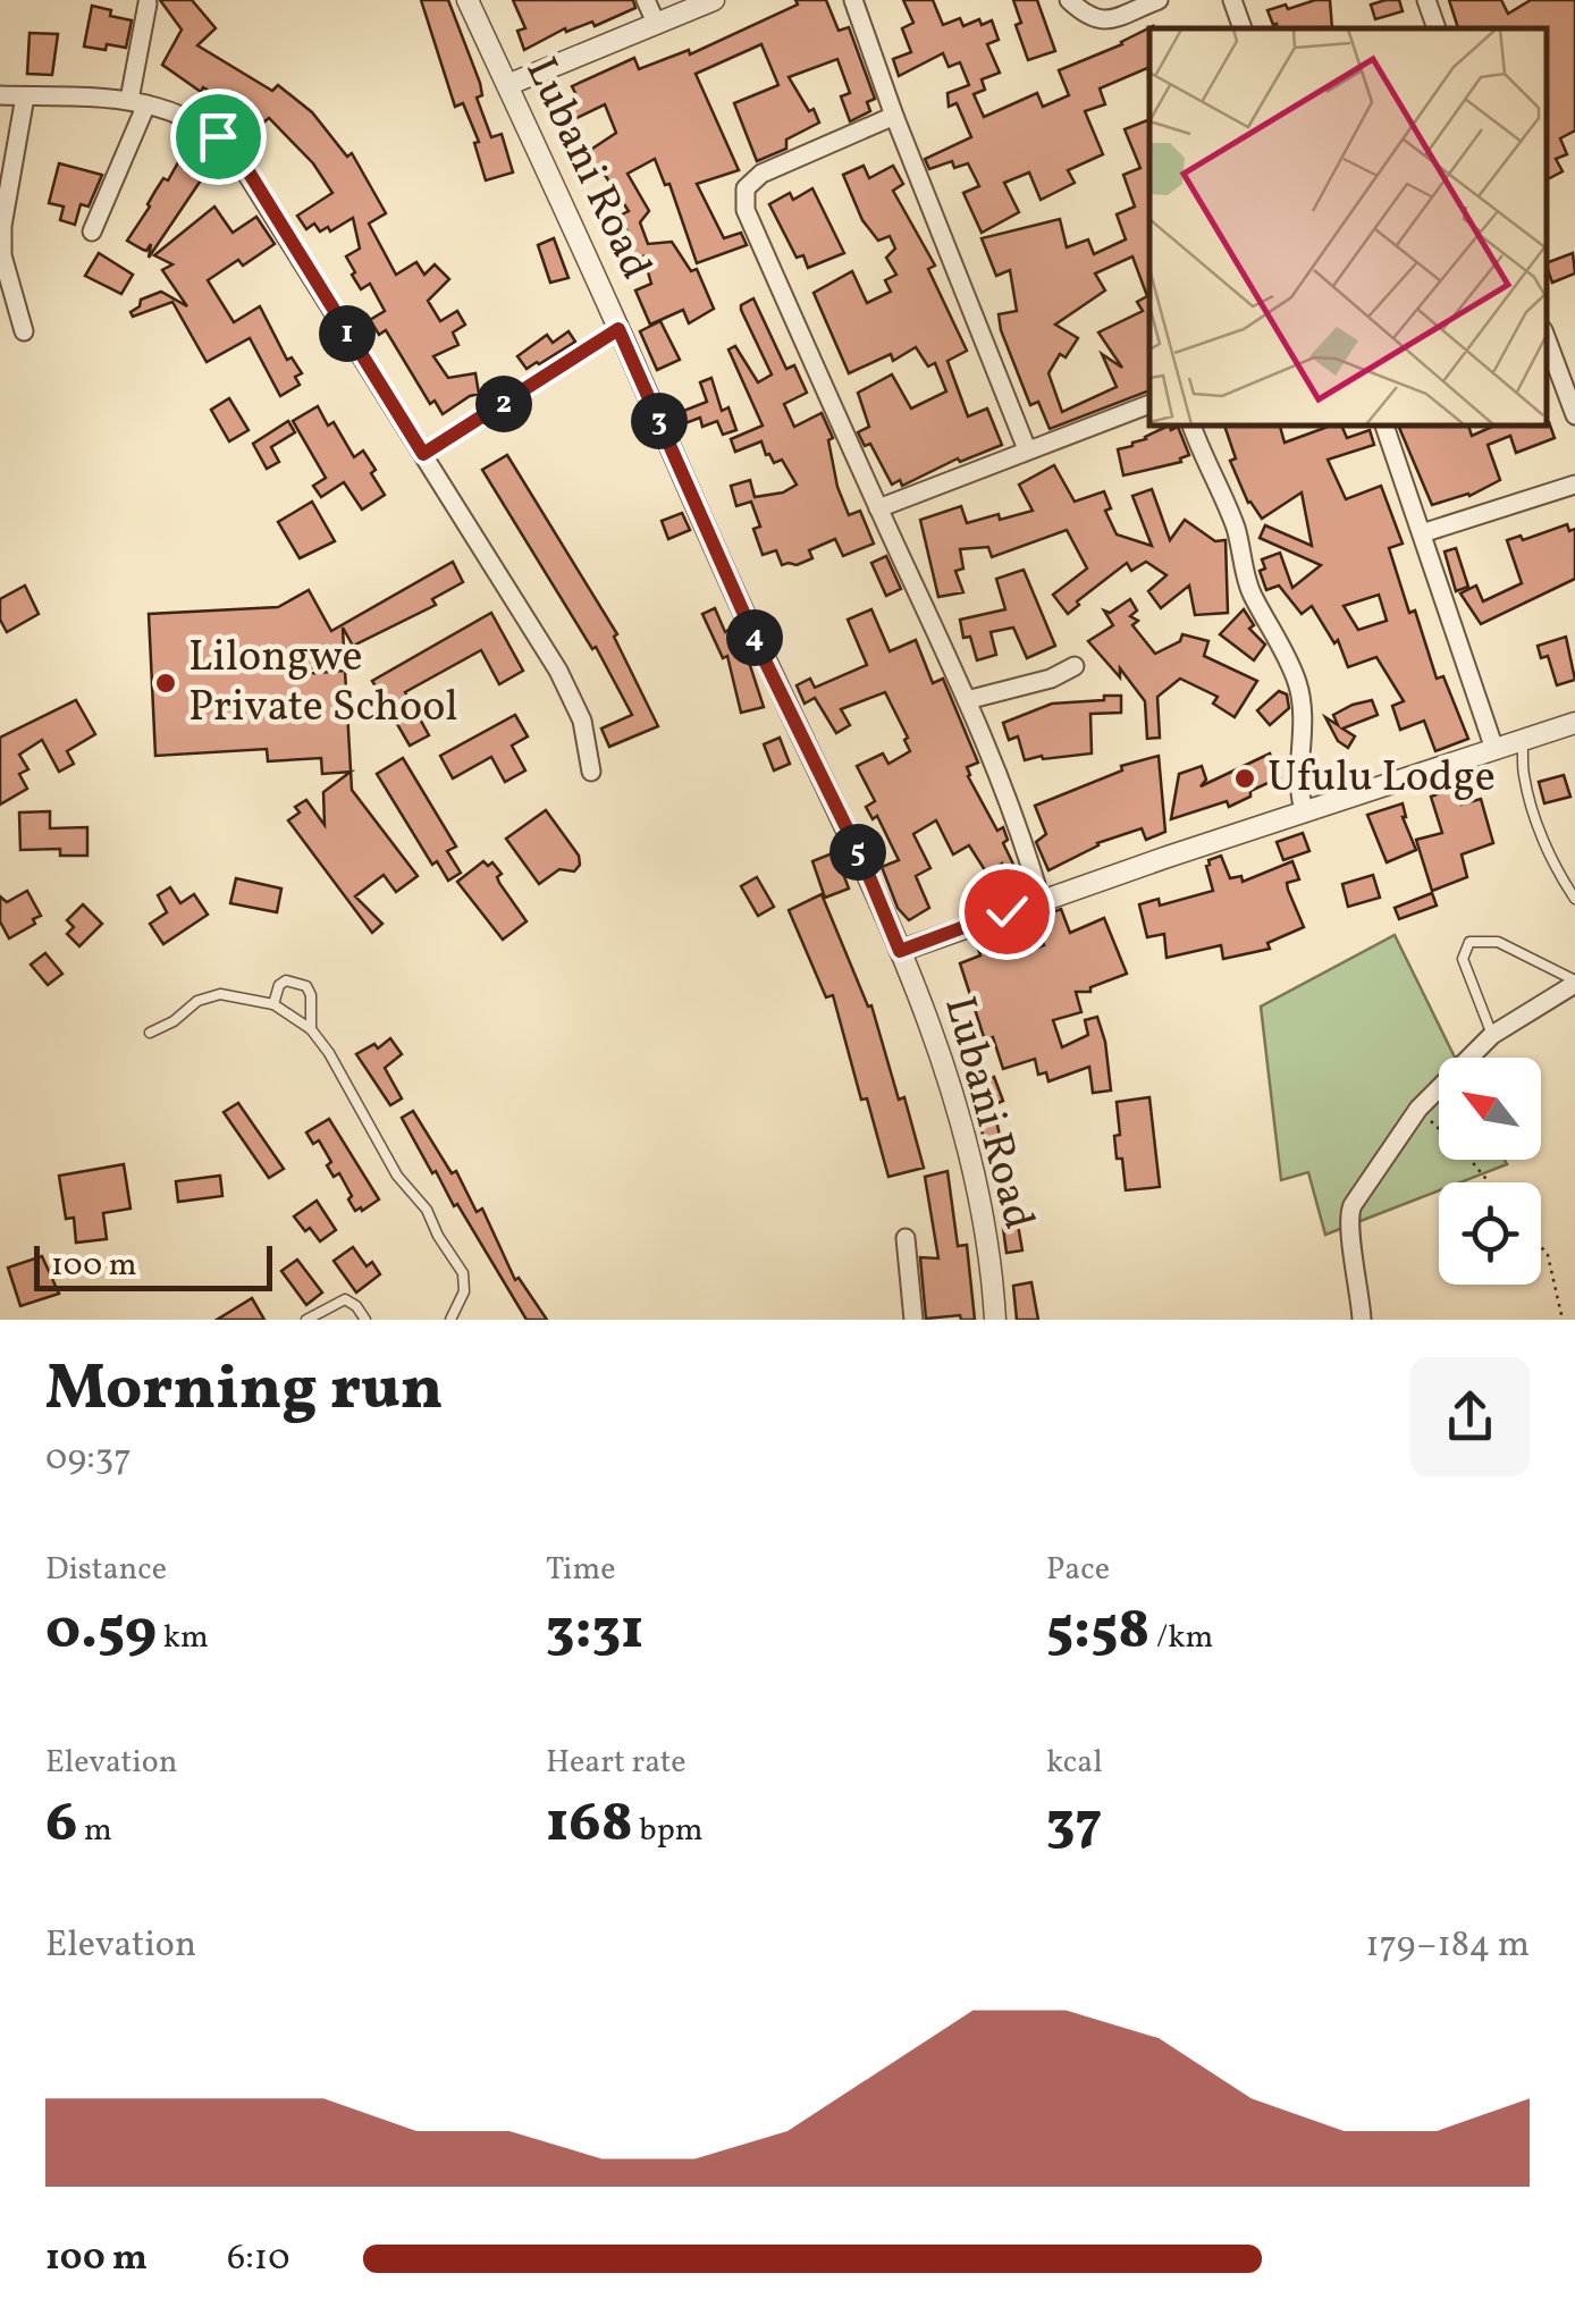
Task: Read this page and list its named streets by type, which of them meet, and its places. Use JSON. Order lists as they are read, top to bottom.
{
  "streets": {
    "street": ["Lubani Road"]
  },
  "places": ["Lilongwe Private School", "Ufulu Lodge"],
  "scale_bar": "100 m",
  "north": "top left",
  "page": {
    "pins": [
      "1",
      "2",
      "3",
      "4",
      "5"
    ],
    "scale": "100 m",
    "heading": ["Morning run", "09:37"],
    "stats": [
      ["Distance", "0.59 km"],
      ["Time", "3:31"],
      ["Pace", "5:58 /km"],
      ["Elevation", "6 m"],
      ["Heart rate", "168 bpm"],
      ["kcal", "37"]
    ],
    "chart": ["Elevation", "179–184 m"],
    "list": [
      {
        "name": "100 m",
        "note": "6:10"
      }
    ]
  }
}
